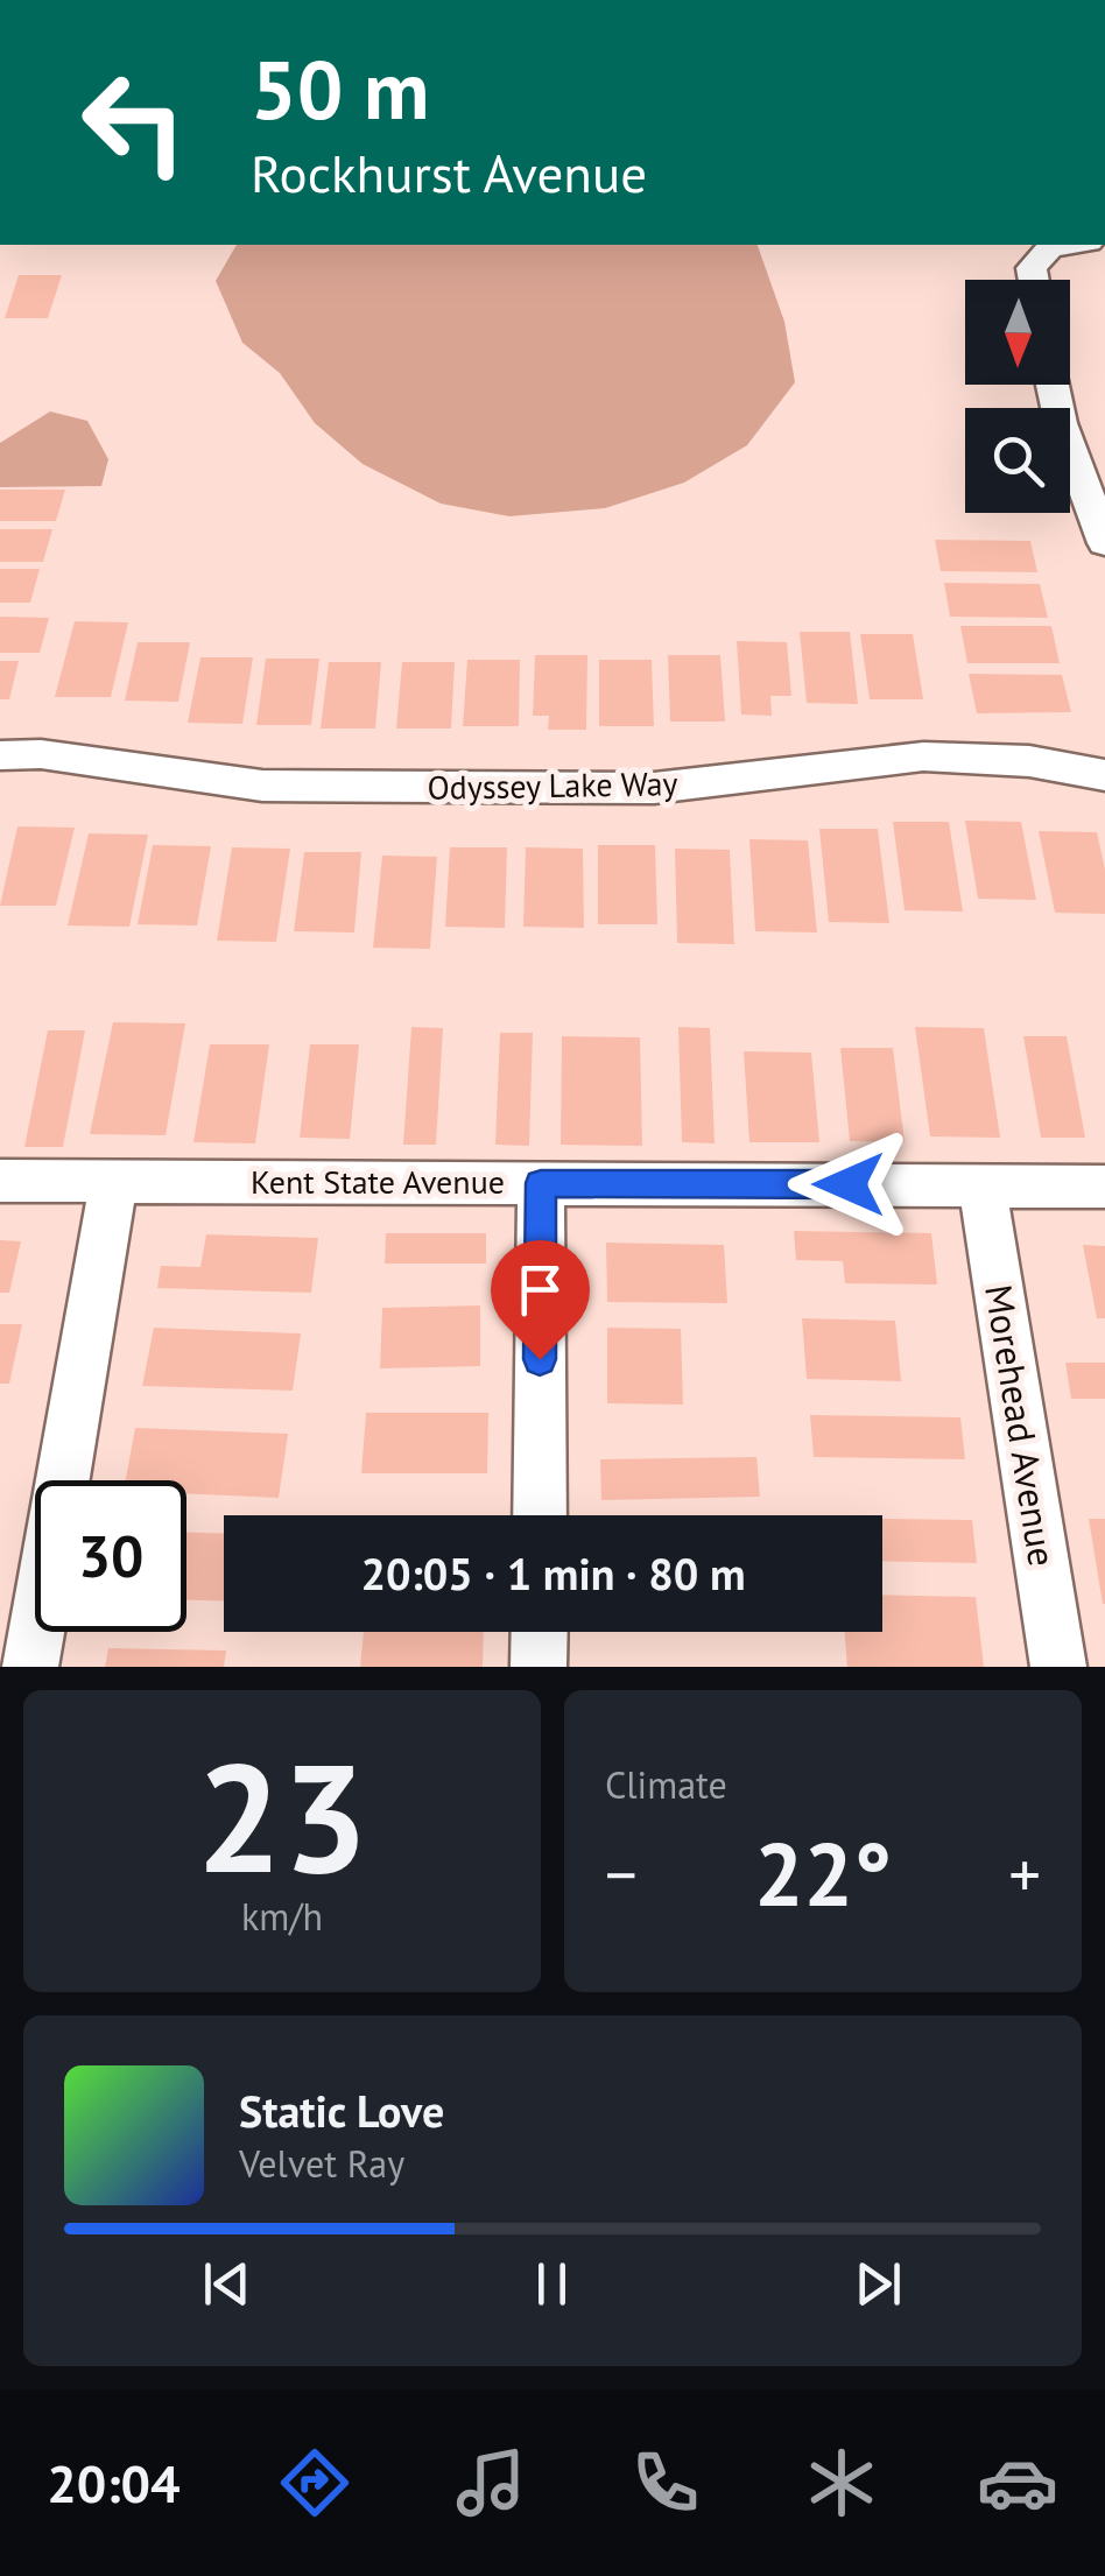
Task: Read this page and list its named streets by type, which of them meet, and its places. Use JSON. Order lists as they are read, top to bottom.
{
  "streets": {
    "street": ["Odyssey Lake Way", "Kent State Avenue", "Morehead Avenue"]
  },
  "crossings": [
    ["Kent State Avenue", "Morehead Avenue"]
  ],
  "north": "bottom",
  "page": {
    "turn": ["50 m", "Rockhurst Avenue"],
    "limit": "30",
    "trip": "20:05 · 1 min · 80 m",
    "tile": [
      ["23", "km/h"],
      "Climate"
    ],
    "heat": ["−", "22°", "+"],
    "song": ["Static Love", "Velvet Ray"],
    "tabs": "20:04"
  }
}
